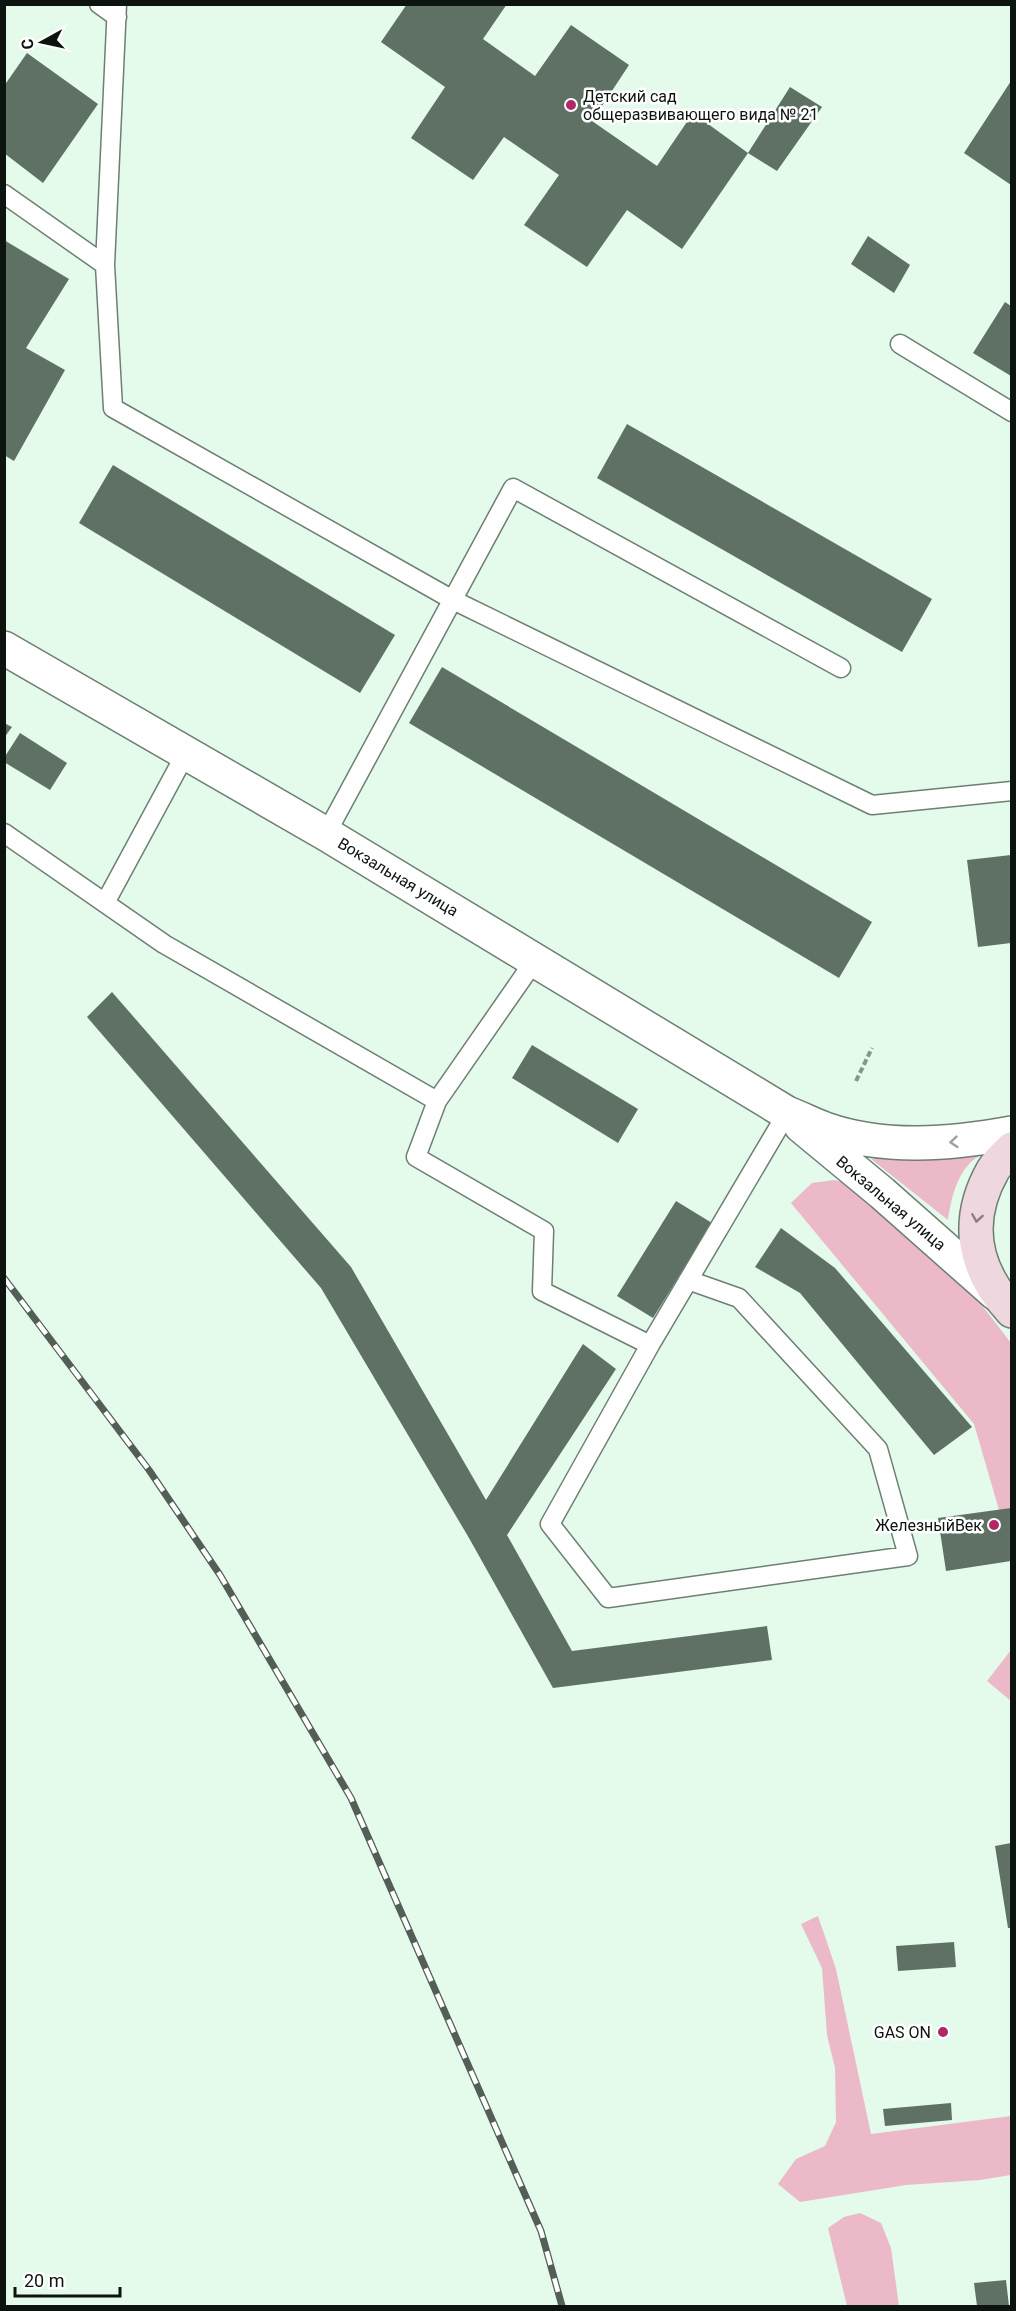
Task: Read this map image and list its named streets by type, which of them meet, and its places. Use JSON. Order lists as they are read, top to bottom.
{
  "streets": {
    "street": ["Вокзальная улица"]
  },
  "places": ["Детский сад общеразвивающего вида № 21", "ЖелезныйВек", "GAS ON"],
  "scale_bar": "20 m",
  "north": "left"
}
